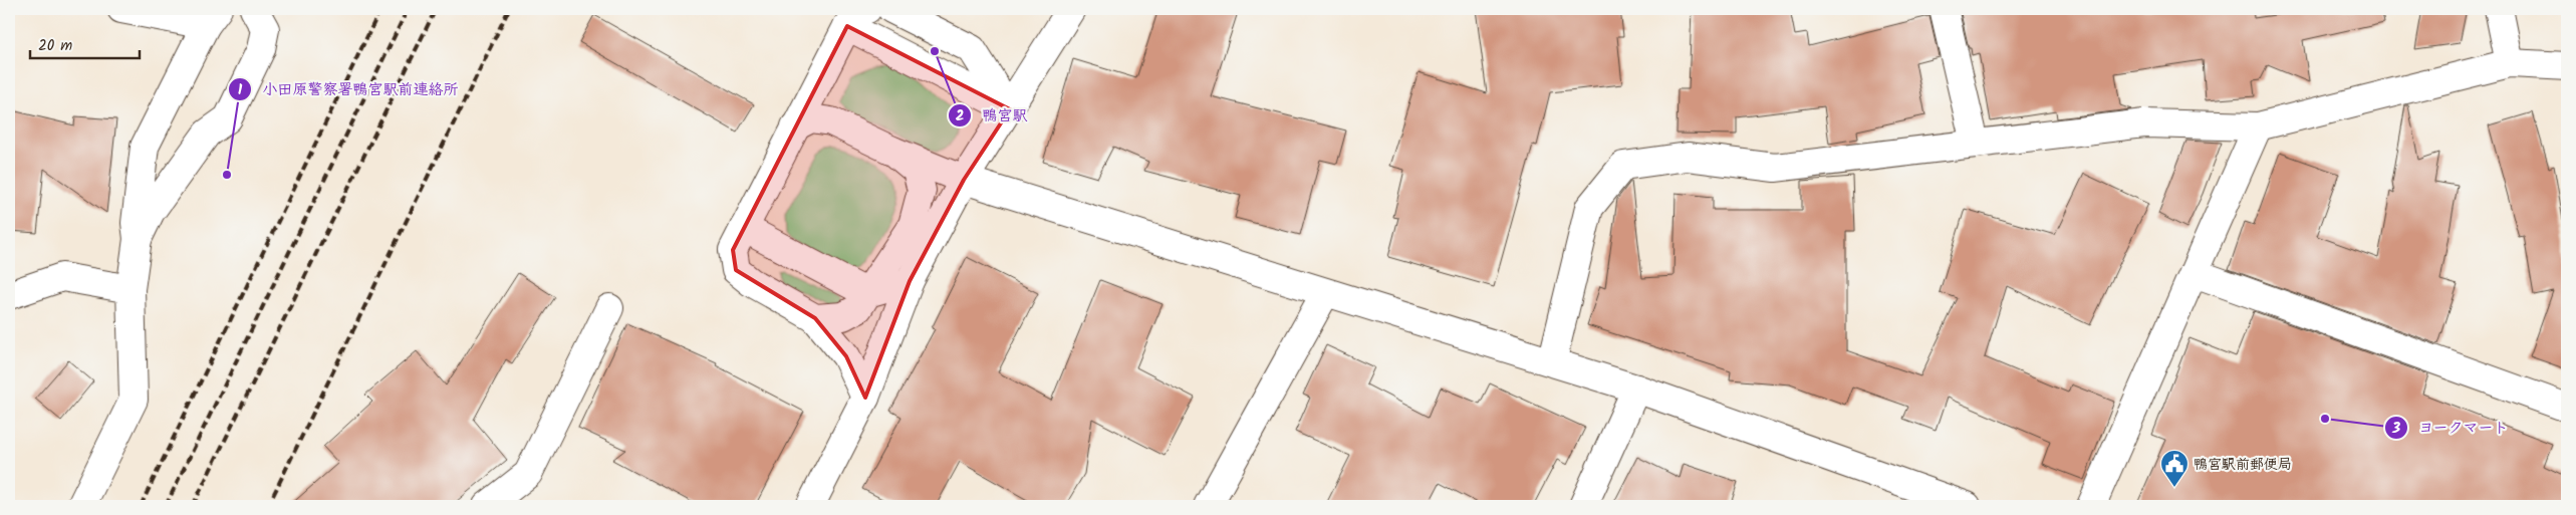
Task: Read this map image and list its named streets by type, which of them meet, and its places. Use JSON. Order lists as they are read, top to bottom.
{
  "places": {
    "other": ["鴨宮駅", "小田原警察署鴨宮駅前連絡所", "ヨークマート"],
    "public building": ["鴨宮駅前郵便局"]
  },
  "scale_bar": "20 m"
}
